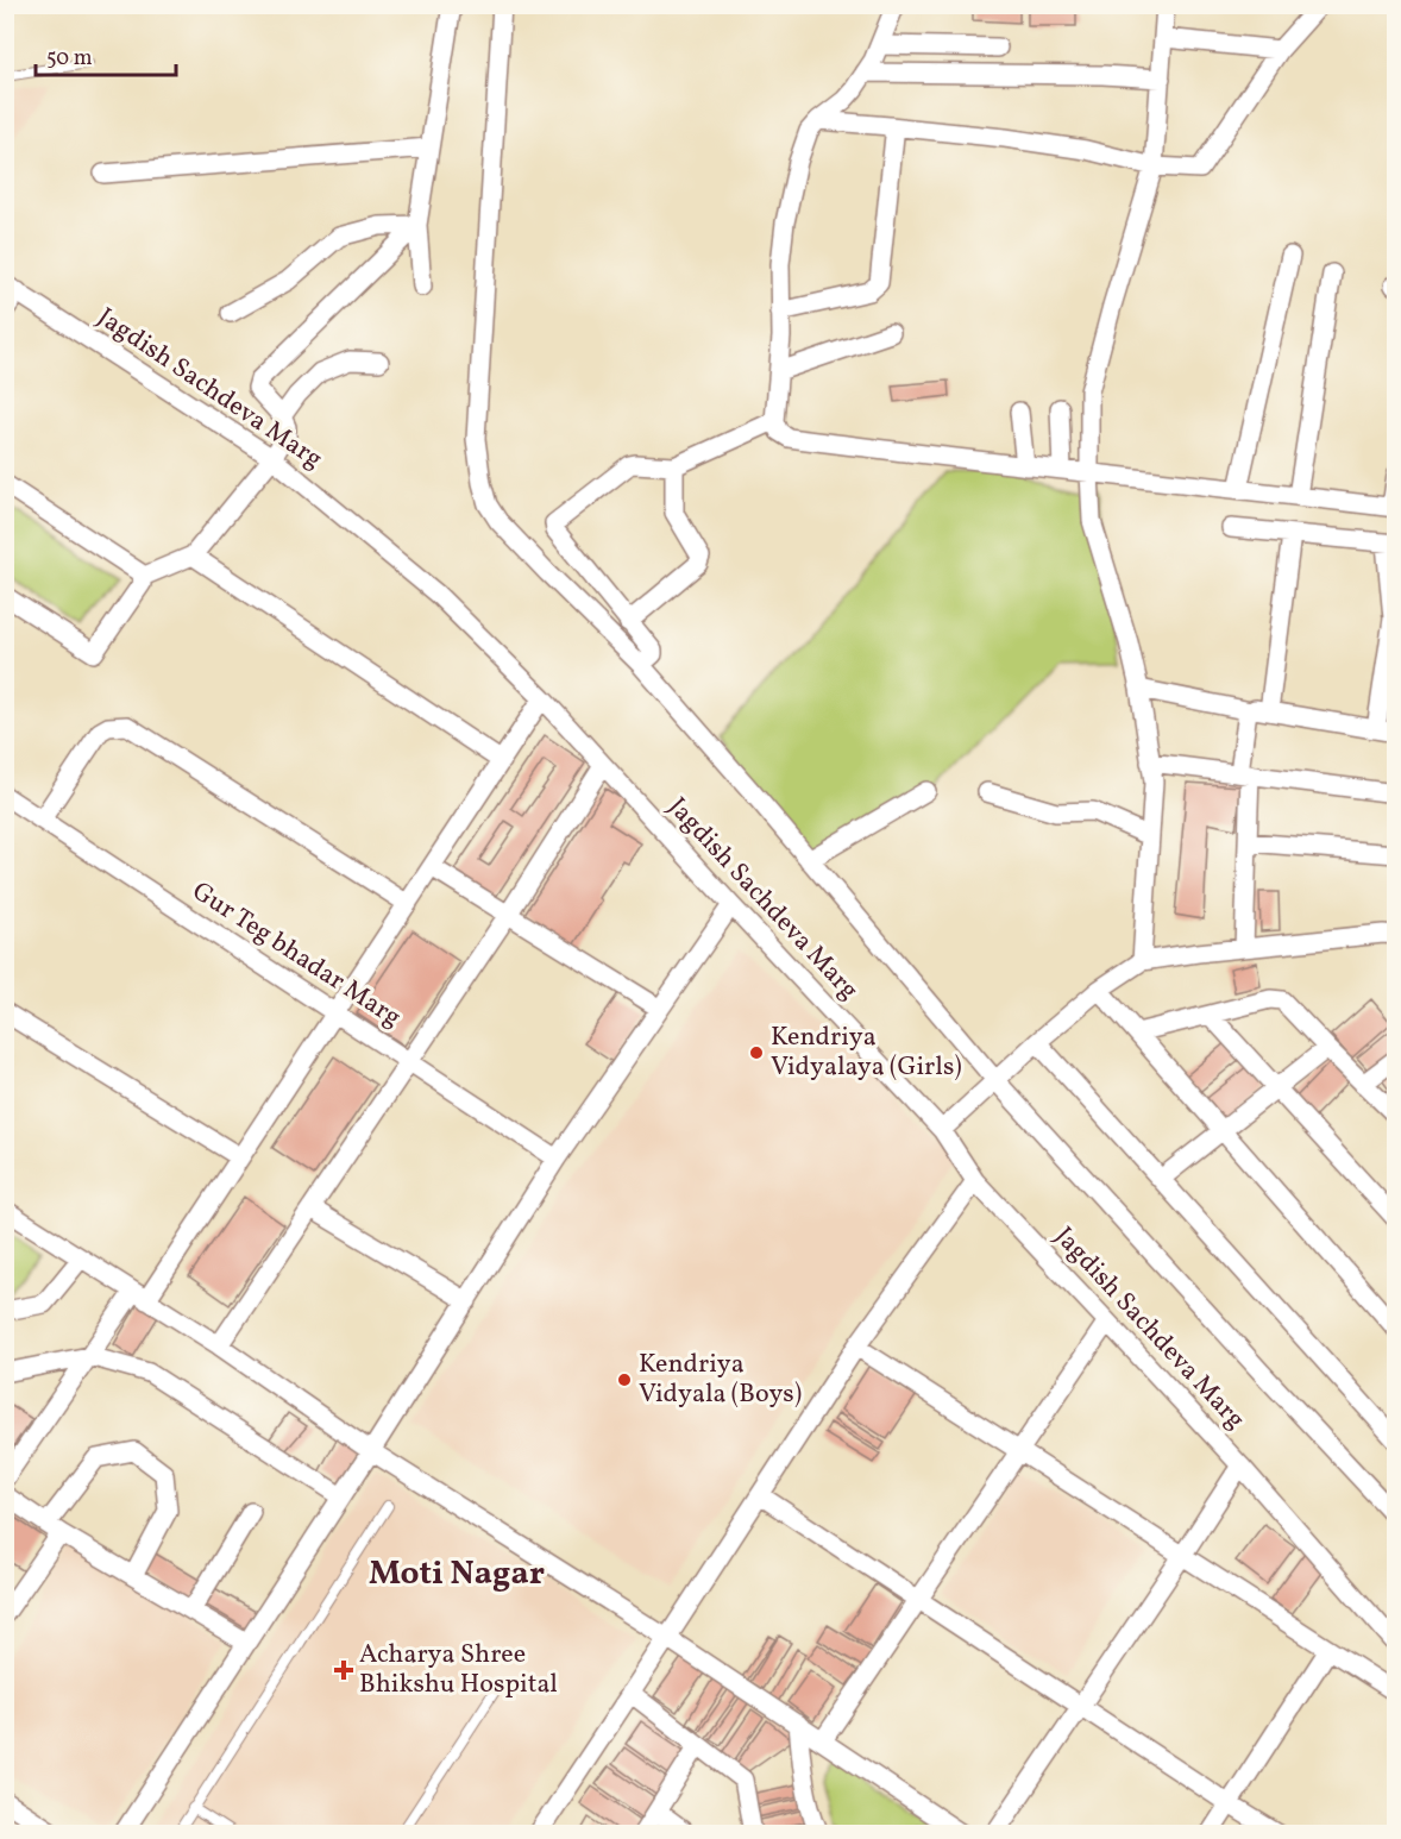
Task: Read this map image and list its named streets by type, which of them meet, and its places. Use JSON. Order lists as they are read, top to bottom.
{
  "streets": {
    "street": ["Jagdish Sachdeva Marg", "Gur Teg bhadar Marg"]
  },
  "districts": ["Moti Nagar"],
  "places": {
    "other": ["Kendriya Vidyalaya (Girls)", "Kendriya Vidyala (Boys)"],
    "health": ["Acharya Shree Bhikshu Hospital"]
  },
  "scale_bar": "50 m"
}
